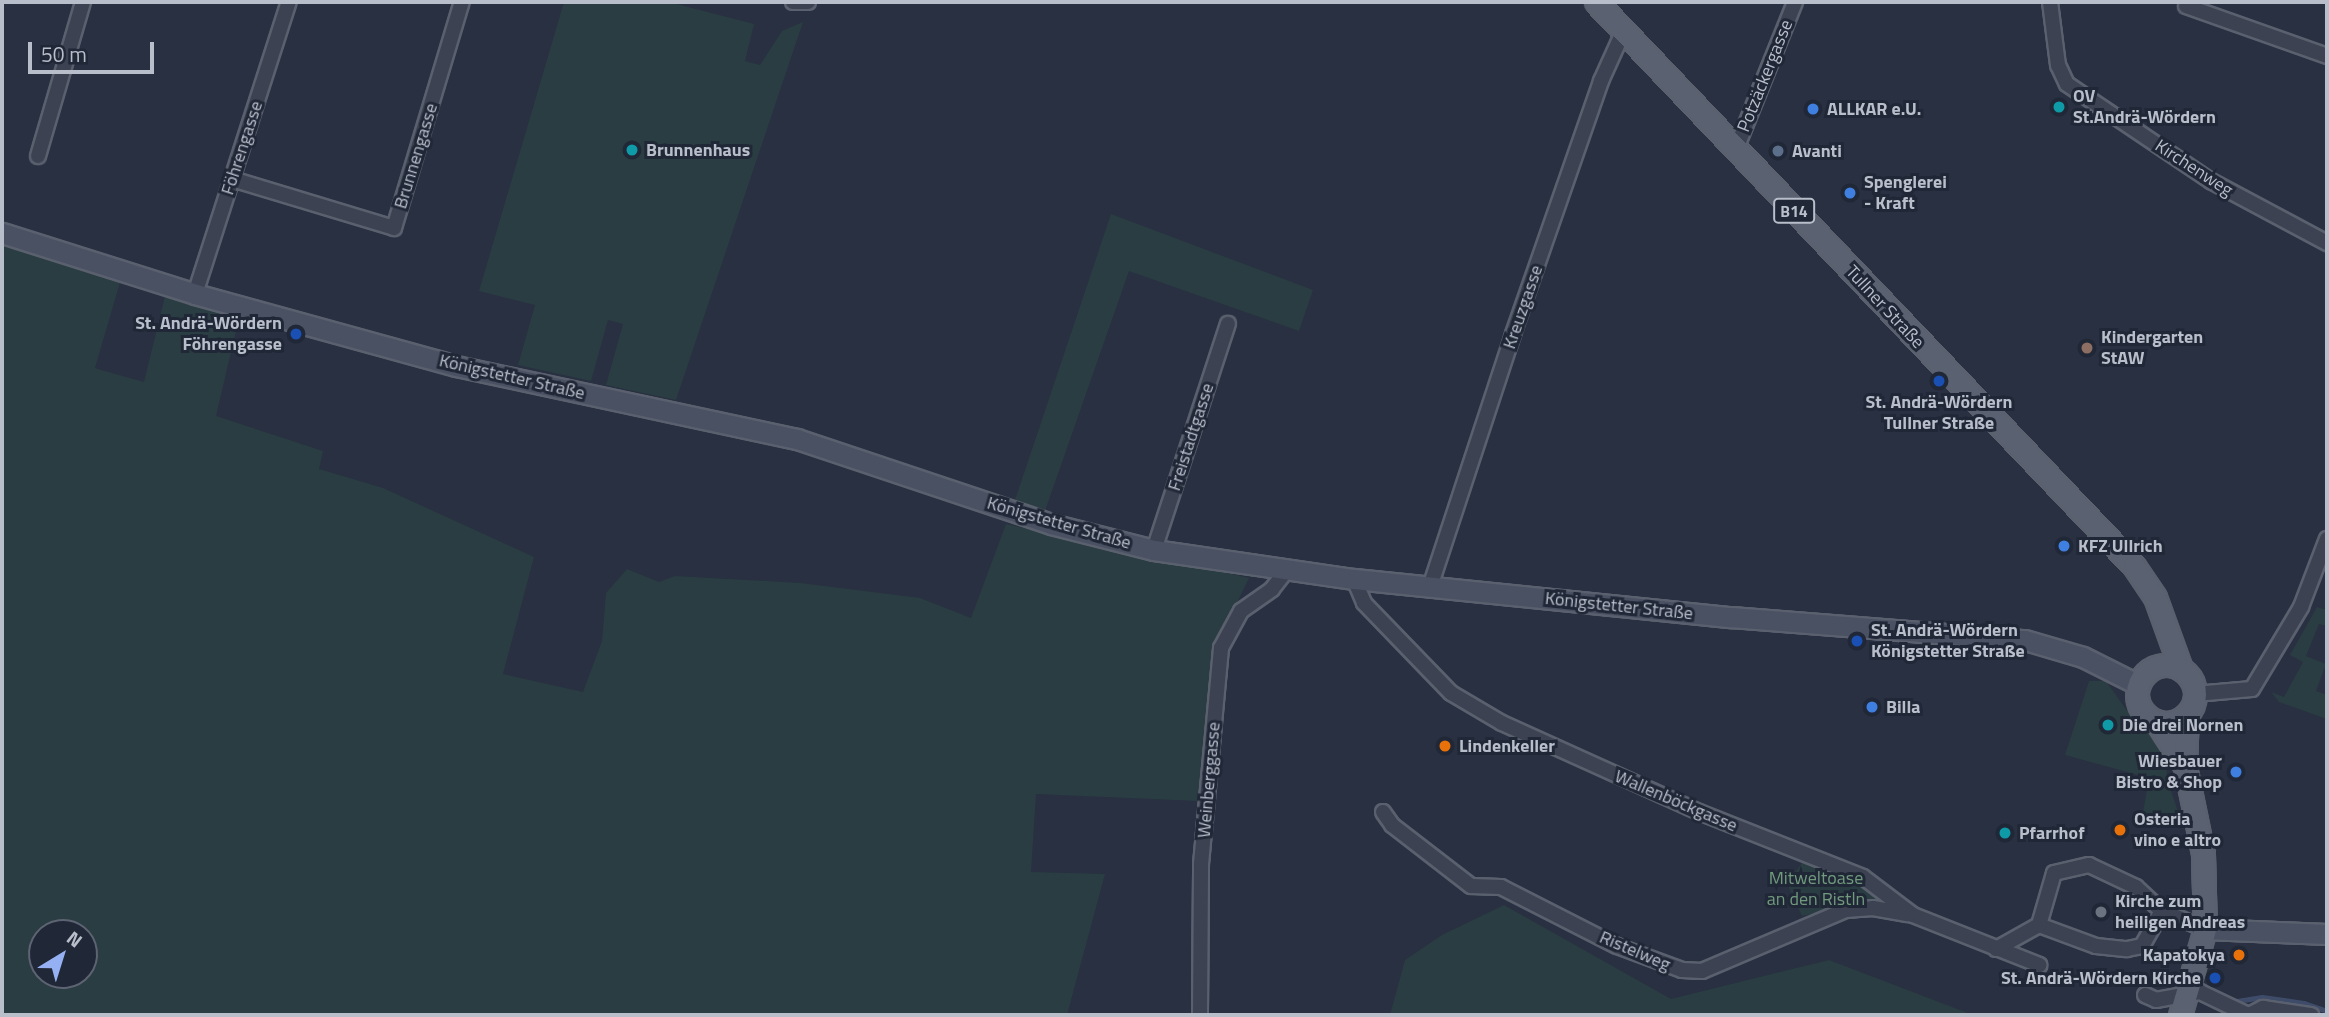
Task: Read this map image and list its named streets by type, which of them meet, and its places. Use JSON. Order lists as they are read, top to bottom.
{
  "streets": {
    "main road": ["B14", "Tullner Straße", "Königstetter Straße"],
    "street": [
      "Potzäckergasse",
      "Föhrengasse",
      "Brunnengasse",
      "Kirchenweg",
      "Kreuzgasse",
      "Freistadtgasse",
      "Weinberggasse",
      "Wallenböckgasse",
      "Ristelweg"
    ]
  },
  "crossings": [
    ["Potzäckergasse", "Tullner Straße"],
    ["Föhrengasse", "Brunnengasse"],
    ["Föhrengasse", "Königstetter Straße"],
    ["B14", "Tullner Straße"],
    ["B14", "Königstetter Straße"],
    ["Kreuzgasse", "Tullner Straße"],
    ["Kreuzgasse", "Königstetter Straße"],
    ["Tullner Straße", "Königstetter Straße"],
    ["Königstetter Straße", "Freistadtgasse"],
    ["Königstetter Straße", "Weinberggasse"],
    ["Königstetter Straße", "Wallenböckgasse"],
    ["Wallenböckgasse", "Ristelweg"]
  ],
  "parks": ["Mitweltoase an den Ristln"],
  "places": [
    "OV St.Andrä-Wördern",
    "ALLKAR e.U.",
    "Brunnenhaus",
    "Avanti",
    "Spenglerei - Kraft",
    "St. Andrä-Wördern Föhrengasse",
    "Kindergarten StAW",
    "St. Andrä-Wördern Tullner Straße",
    "KFZ Ullrich",
    "St. Andrä-Wördern Königstetter Straße",
    "Billa",
    "Die drei Nornen",
    "Lindenkeller",
    "Wiesbauer Bistro & Shop",
    "Osteria vino e altro",
    "Pfarrhof",
    "Kirche zum heiligen Andreas",
    "Kapatokya",
    "St. Andrä-Wördern Kirche"
  ],
  "scale_bar": "50 m",
  "north": "top right"
}
